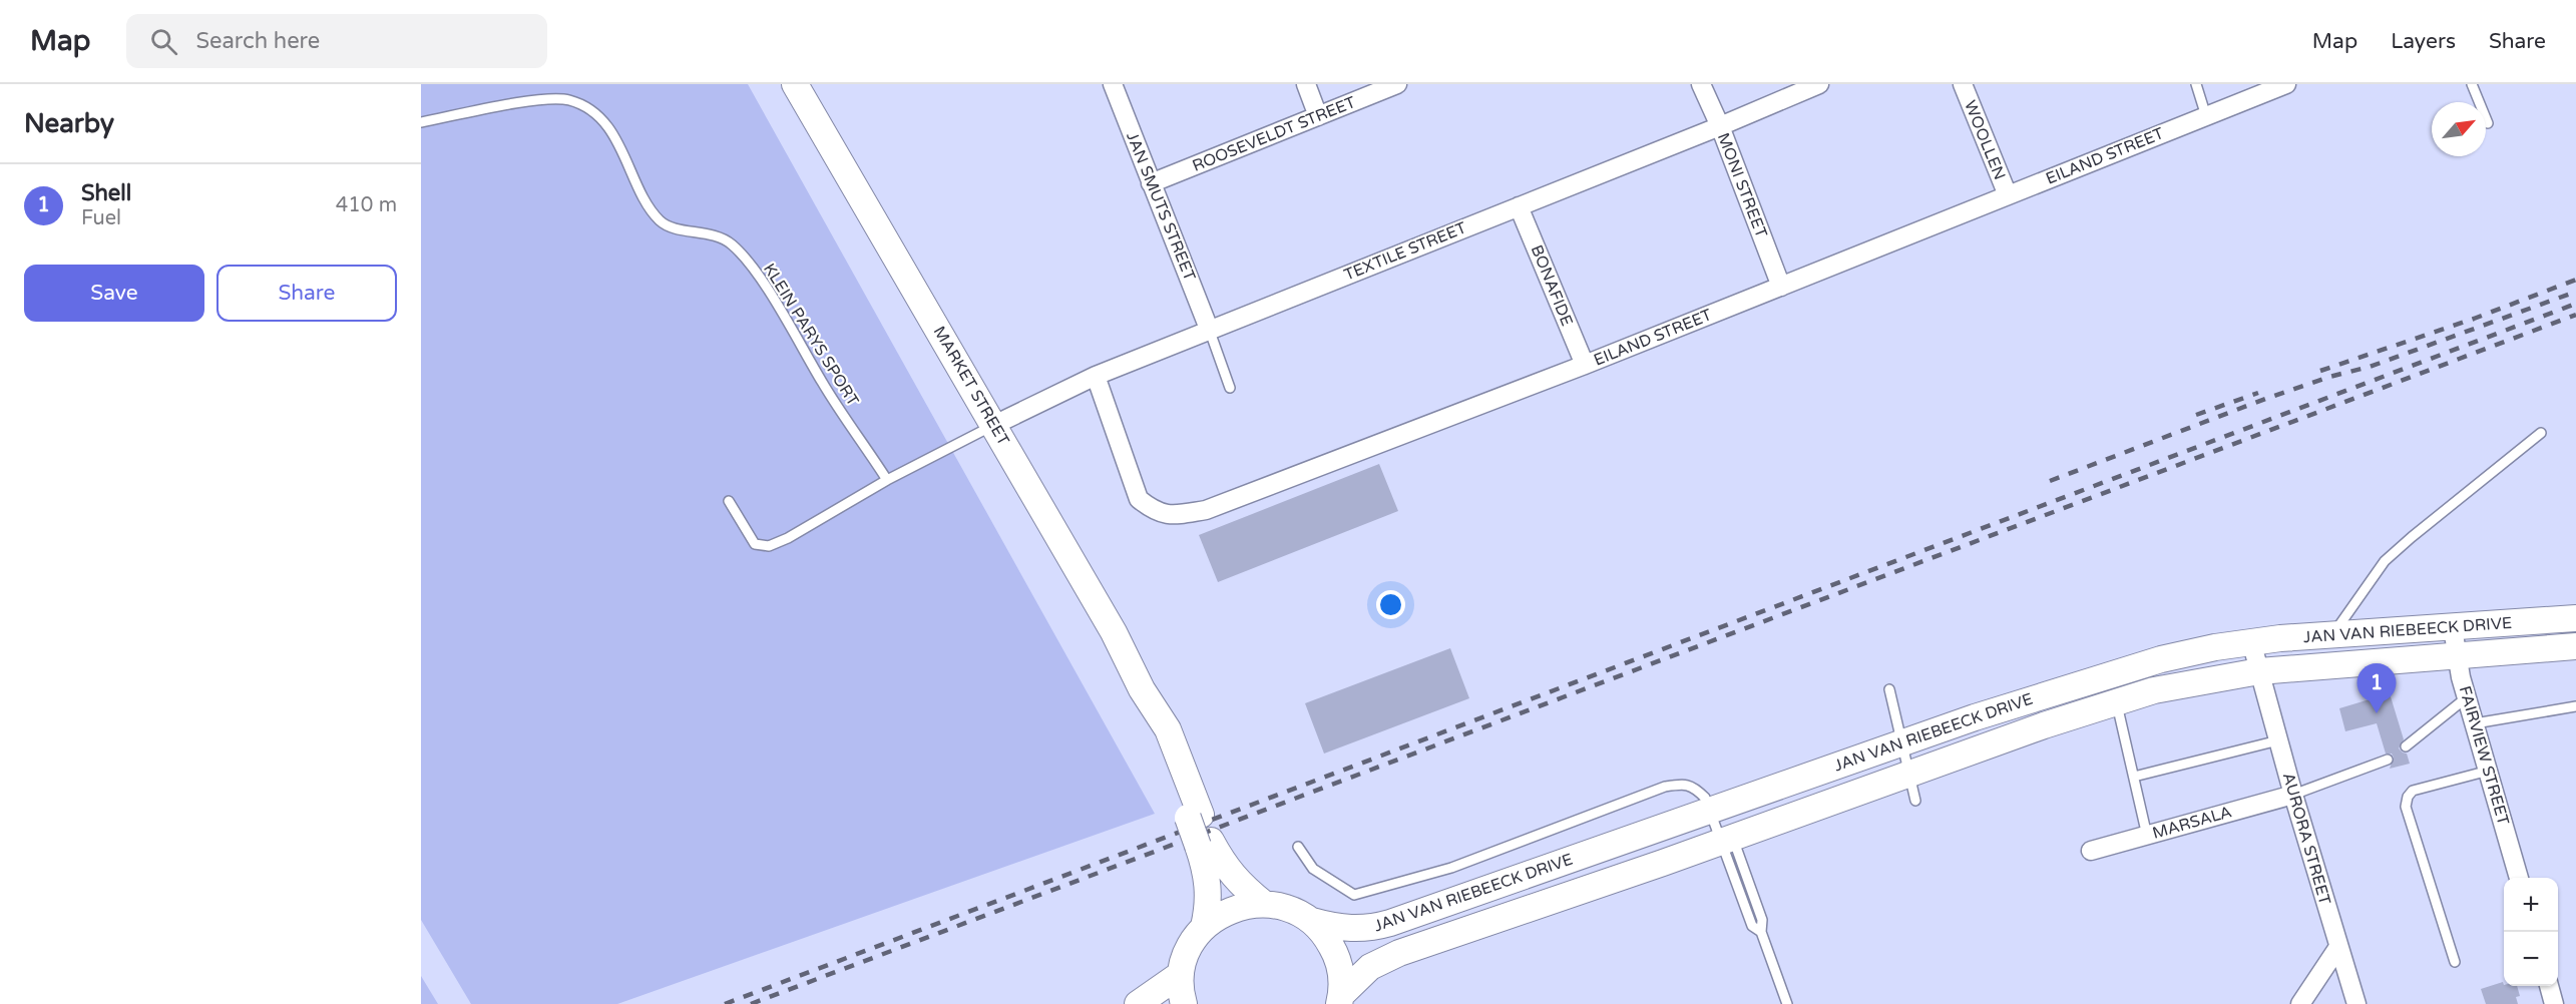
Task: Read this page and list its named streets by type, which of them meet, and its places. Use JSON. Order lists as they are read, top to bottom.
{
  "streets": {
    "main road": ["MARKET STREET", "JAN VAN RIEBEECK DRIVE"],
    "street": [
      "ROOSEVELDT STREET",
      "WOOLLEN",
      "EILAND STREET",
      "MONI STREET",
      "JAN SMUTS STREET",
      "TEXTILE STREET",
      "BONAFIDE",
      "FAIRVIEW STREET",
      "MARSALA",
      "AURORA STREET"
    ],
    "lane": ["KLEIN PARYS SPORT"]
  },
  "crossings": [
    ["ROOSEVELDT STREET", "JAN SMUTS STREET"],
    ["WOOLLEN", "EILAND STREET"],
    ["EILAND STREET", "MONI STREET"],
    ["EILAND STREET", "TEXTILE STREET"],
    ["EILAND STREET", "BONAFIDE"],
    ["MONI STREET", "TEXTILE STREET"],
    ["JAN SMUTS STREET", "TEXTILE STREET"],
    ["TEXTILE STREET", "BONAFIDE"],
    ["TEXTILE STREET", "MARKET STREET"],
    ["MARKET STREET", "JAN VAN RIEBEECK DRIVE"],
    ["JAN VAN RIEBEECK DRIVE", "FAIRVIEW STREET"],
    ["JAN VAN RIEBEECK DRIVE", "AURORA STREET"],
    ["MARSALA", "AURORA STREET"]
  ],
  "north": "top right",
  "page": {
    "header": "Map",
    "search": "Search here",
    "nav": ["Map", "Layers", "Share"],
    "heading": "Nearby",
    "list": [
      {
        "mark": "1",
        "name": "Shell",
        "note": "Fuel",
        "value": "410 m"
      }
    ],
    "buttons": ["Save", "Share"],
    "pins": "1",
    "map_buttons": ["+", "−"]
  }
}
